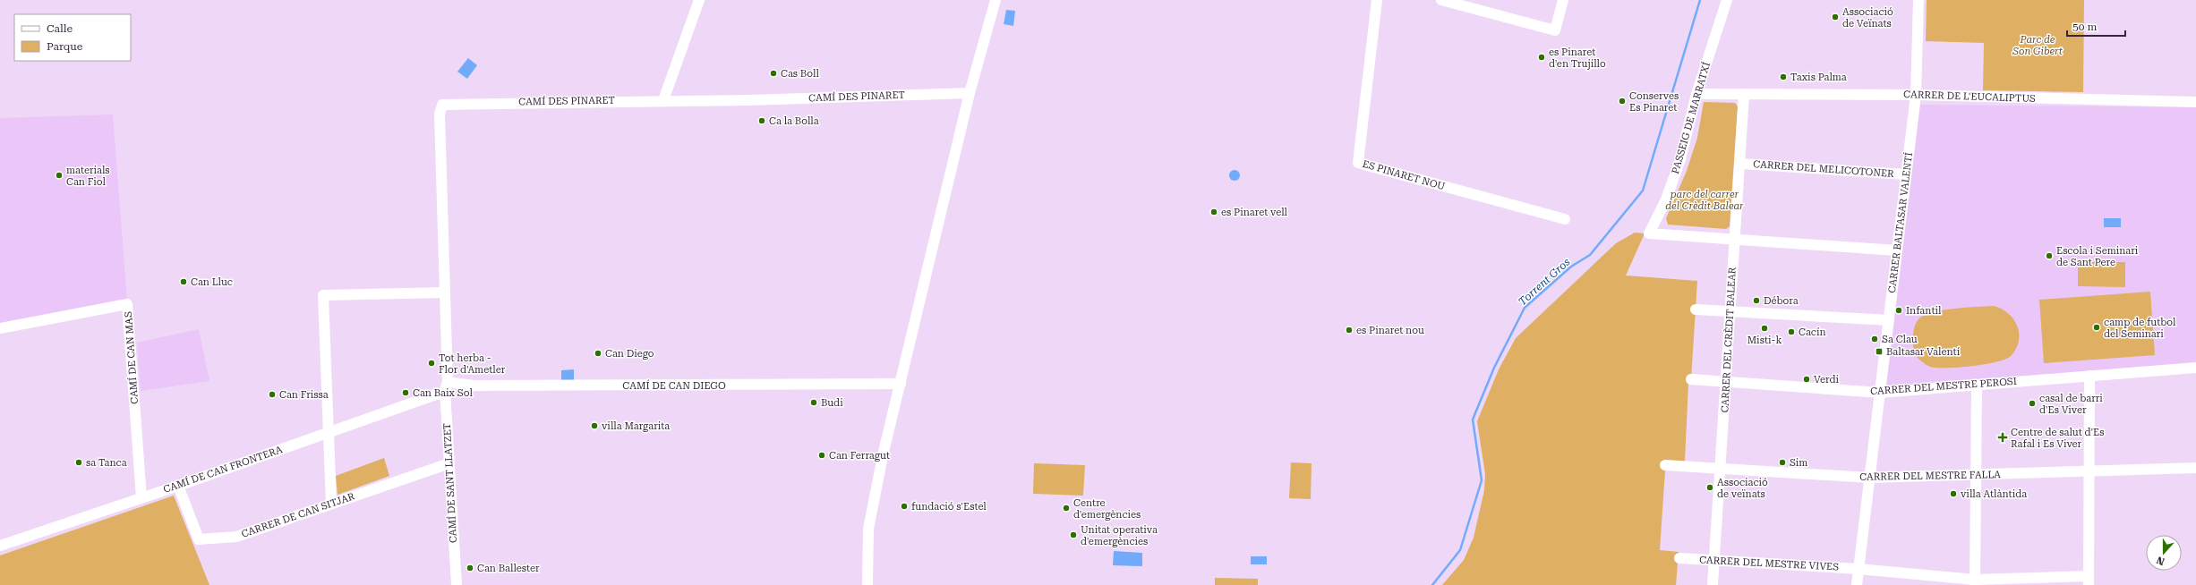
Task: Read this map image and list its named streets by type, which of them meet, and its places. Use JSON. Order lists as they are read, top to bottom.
{
  "streets": {
    "street": [
      "CAMÍ DES PINARET",
      "CARRER DE L'EUCALIPTUS",
      "PASSEIG DE MARRATXÍ",
      "CARRER DEL MELICOTONER",
      "ES PINARET NOU",
      "CARRER BALTASAR VALENTÍ",
      "CARRER DEL CRÈDIT BALEAR",
      "CAMÍ DE CAN MAS",
      "CAMÍ DE CAN DIEGO",
      "CARRER DEL MESTRE PEROSI",
      "CAMÍ DE CAN FRONTERA",
      "CARRER DEL MESTRE FALLA",
      "CAMÍ DE SANT LLATZET",
      "CARRER DE CAN SITJAR",
      "CARRER DEL MESTRE VIVES"
    ]
  },
  "crossings": [
    ["CAMÍ DES PINARET", "CAMÍ DE CAN DIEGO"],
    ["CAMÍ DES PINARET", "CAMÍ DE SANT LLATZET"],
    ["CARRER DE L'EUCALIPTUS", "PASSEIG DE MARRATXÍ"],
    ["CARRER DE L'EUCALIPTUS", "CARRER BALTASAR VALENTÍ"],
    ["CARRER DE L'EUCALIPTUS", "CARRER DEL CRÈDIT BALEAR"],
    ["PASSEIG DE MARRATXÍ", "CARRER DEL CRÈDIT BALEAR"],
    ["CARRER DEL MELICOTONER", "CARRER BALTASAR VALENTÍ"],
    ["CARRER DEL MELICOTONER", "CARRER DEL CRÈDIT BALEAR"],
    ["CARRER BALTASAR VALENTÍ", "CARRER DEL MESTRE PEROSI"],
    ["CARRER BALTASAR VALENTÍ", "CARRER DEL MESTRE FALLA"],
    ["CARRER BALTASAR VALENTÍ", "CARRER DEL MESTRE VIVES"],
    ["CARRER DEL CRÈDIT BALEAR", "CARRER DEL MESTRE PEROSI"],
    ["CARRER DEL CRÈDIT BALEAR", "CARRER DEL MESTRE FALLA"],
    ["CARRER DEL CRÈDIT BALEAR", "CARRER DEL MESTRE VIVES"],
    ["CAMÍ DE CAN MAS", "CAMÍ DE CAN FRONTERA"],
    ["CAMÍ DE CAN DIEGO", "CAMÍ DE SANT LLATZET"],
    ["CAMÍ DE CAN FRONTERA", "CAMÍ DE SANT LLATZET"],
    ["CAMÍ DE CAN FRONTERA", "CARRER DE CAN SITJAR"],
    ["CAMÍ DE SANT LLATZET", "CARRER DE CAN SITJAR"]
  ],
  "water": ["Torrent Gros"],
  "parks": ["Parc de Son Gibert", "parc del carrer del Crèdit Balear"],
  "places": {
    "other": [
      "Associació de Veïnats",
      "es Pinaret d'en Trujillo",
      "Cas Boll",
      "Taxis Palma",
      "Conserves Es Pinaret",
      "Ca la Bolla",
      "materials Can Fiol",
      "es Pinaret vell",
      "Escola i Seminari de Sant Pere",
      "Can Lluc",
      "Débora",
      "Infantil",
      "camp de futbol del Seminari",
      "Misti-k",
      "es Pinaret nou",
      "Cacín",
      "Sa Clau",
      "Can Diego",
      "Tot herba - Flor d'Ametler",
      "Verdi",
      "Can Baix Sol",
      "Can Frissa",
      "Budi",
      "casal de barri d'Es Viver",
      "villa Margarita",
      "Can Ferragut",
      "sa Tanca",
      "Sim",
      "Associació de veïnats",
      "villa Atlàntida",
      "fundació s'Estel",
      "Centre d'emergències",
      "Unitat operativa d'emergències",
      "Can Ballester"
    ],
    "transit": ["Baltasar Valentí"],
    "health": ["Centre de salut d'Es Rafal i Es Viver"]
  },
  "legend": ["Calle", "Parque"],
  "scale_bar": "50 m",
  "north": "bottom"
}
